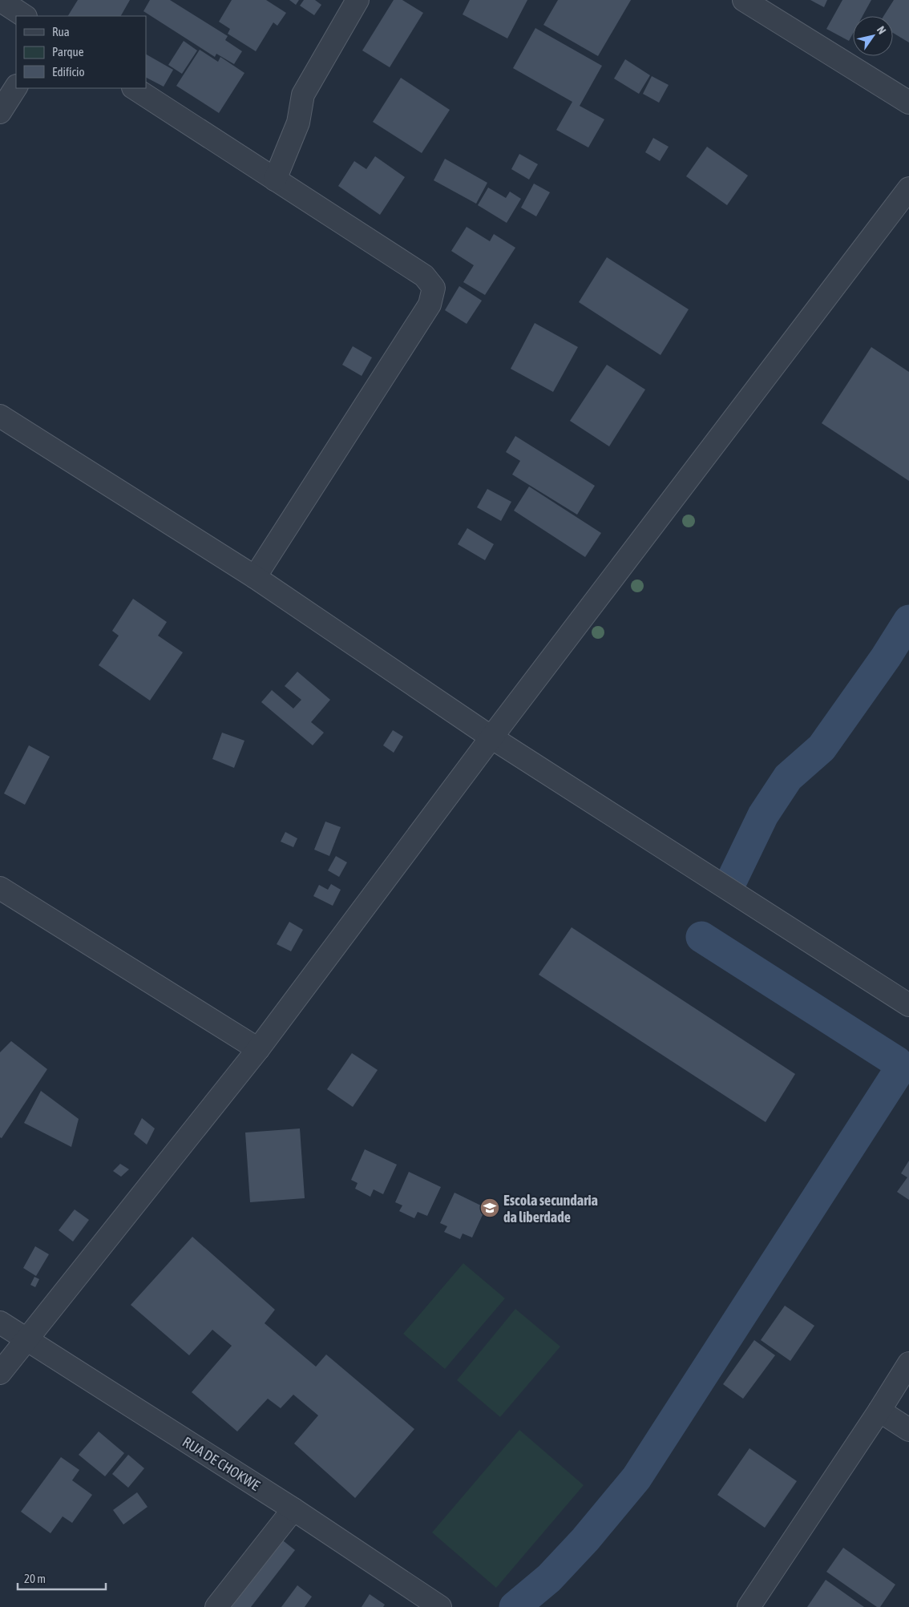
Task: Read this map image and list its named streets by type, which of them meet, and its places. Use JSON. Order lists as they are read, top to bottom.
{
  "streets": {
    "street": ["RUA DE CHOKWE"]
  },
  "places": {
    "school or university": ["Escola secundaria da liberdade"]
  },
  "legend": ["Rua", "Parque", "Edifício"],
  "scale_bar": "20 m",
  "north": "top right"
}
